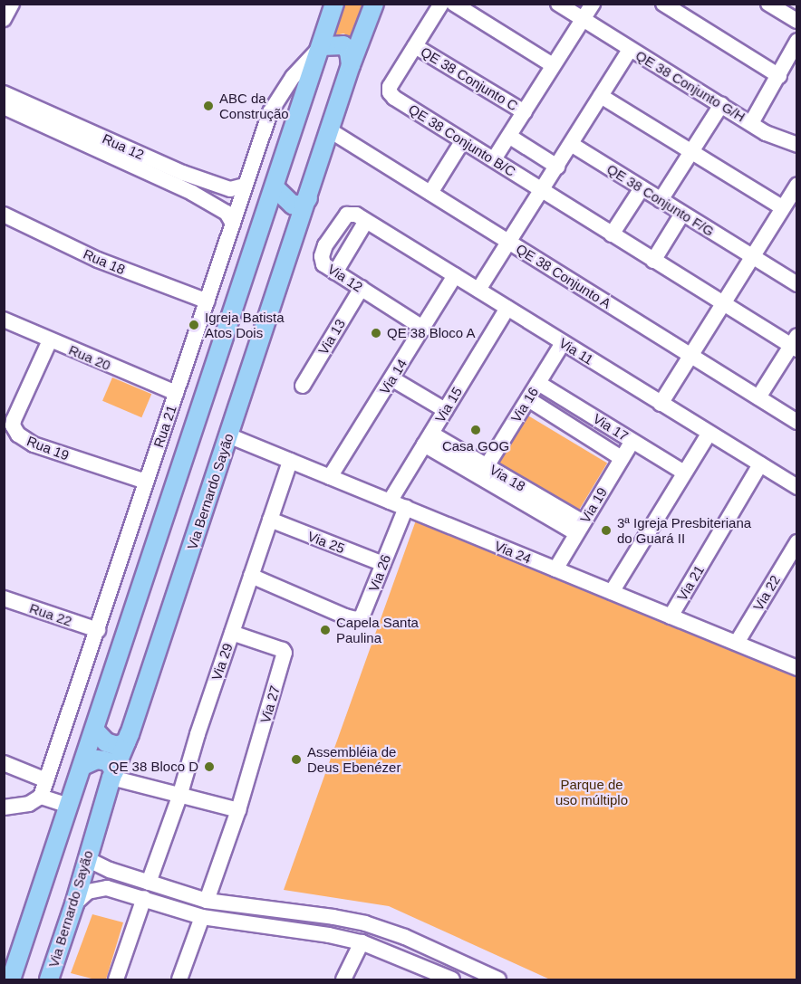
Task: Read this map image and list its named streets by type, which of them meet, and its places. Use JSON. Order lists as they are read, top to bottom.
{
  "streets": {
    "main road": ["Via Bernardo Sayão"],
    "street": [
      "QE 38 Conjunto C",
      "QE 38 Conjunto G/H",
      "QE 38 Conjunto B/C",
      "Rua 12",
      "QE 38 Conjunto F/G",
      "Rua 18",
      "QE 38 Conjunto A",
      "Via 12",
      "Via 13",
      "Via 11",
      "Rua 20",
      "Via 14",
      "Via 15",
      "Via 16",
      "Rua 21",
      "Via 17",
      "Rua 19",
      "Via 18",
      "Via 19",
      "Via 25",
      "Via 24",
      "Via 26",
      "Via 21",
      "Via 22",
      "Rua 22",
      "Via 29",
      "Via 27"
    ]
  },
  "crossings": [
    ["QE 38 Conjunto C", "QE 38 Conjunto G/H"],
    ["QE 38 Conjunto C", "QE 38 Conjunto B/C"],
    ["Rua 12", "Rua 21"],
    ["Rua 18", "Rua 21"],
    ["QE 38 Conjunto A", "Via Bernardo Sayão"],
    ["Via 12", "Via 13"],
    ["Via 12", "Via 11"],
    ["Via 12", "Via 14"],
    ["Via 11", "Via 14"],
    ["Via 11", "Via 15"],
    ["Via 11", "Via 16"],
    ["Via 11", "Via 21"],
    ["Rua 20", "Rua 21"],
    ["Rua 20", "Rua 19"],
    ["Via 14", "Via 24"],
    ["Via 15", "Via 18"],
    ["Via 15", "Via 24"],
    ["Via 16", "Via 17"],
    ["Via 16", "Via 18"],
    ["Rua 21", "Rua 19"],
    ["Rua 21", "Rua 22"],
    ["Via 17", "Via 19"],
    ["Via 18", "Via 19"],
    ["Via Bernardo Sayão", "Via 24"],
    ["Via 19", "Via 24"],
    ["Via 25", "Via 26"],
    ["Via 25", "Via 29"],
    ["Via 24", "Via 26"],
    ["Via 24", "Via 21"],
    ["Via 24", "Via 22"],
    ["Via 24", "Via 29"],
    ["Via 26", "Via 29"],
    ["Via 29", "Via 27"]
  ],
  "parks": ["Parque de uso múltiplo"],
  "places": [
    "ABC da Construção",
    "Igreja Batista Atos Dois",
    "QE 38 Bloco A",
    "Casa GOG",
    "3ª Igreja Presbiteriana do Guará II",
    "Capela Santa Paulina",
    "Assembléia de Deus Ebenézer",
    "QE 38 Bloco D"
  ]
}
